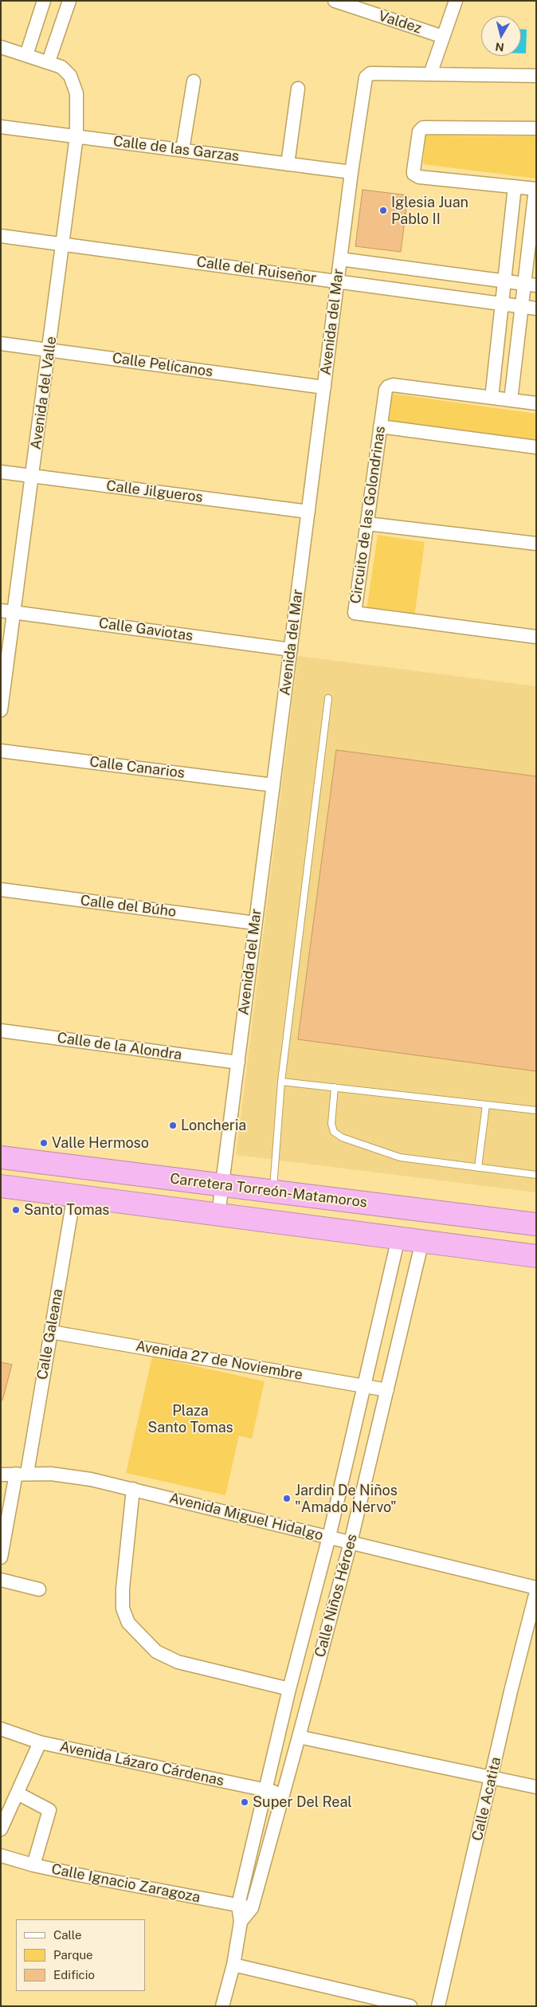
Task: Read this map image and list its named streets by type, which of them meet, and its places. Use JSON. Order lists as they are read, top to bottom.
{
  "streets": {
    "highway": ["Carretera Torreón-Matamoros"],
    "street": [
      "Valdez",
      "Calle de las Garzas",
      "Calle del Ruiseñor",
      "Avenida del Mar",
      "Calle Pelícanos",
      "Avenida del Valle",
      "Calle Jilgueros",
      "Circuito de las Golondrinas",
      "Calle Gaviotas",
      "Calle Canarios",
      "Calle del Búho",
      "Calle de la Alondra",
      "Calle Galeana",
      "Avenida 27 de Noviembre",
      "Avenida Miguel Hidalgo",
      "Calle Niños Héroes",
      "Avenida Lázaro Cárdenas",
      "Calle Acatita",
      "Calle Ignacio Zaragoza"
    ]
  },
  "crossings": [
    ["Calle de las Garzas", "Avenida del Mar"],
    ["Calle de las Garzas", "Avenida del Valle"],
    ["Calle del Ruiseñor", "Avenida del Mar"],
    ["Calle del Ruiseñor", "Avenida del Valle"],
    ["Avenida del Mar", "Calle Pelícanos"],
    ["Avenida del Mar", "Calle Jilgueros"],
    ["Avenida del Mar", "Calle Gaviotas"],
    ["Avenida del Mar", "Calle Canarios"],
    ["Avenida del Mar", "Calle del Búho"],
    ["Avenida del Mar", "Calle de la Alondra"],
    ["Avenida del Mar", "Carretera Torreón-Matamoros"],
    ["Calle Pelícanos", "Avenida del Valle"],
    ["Avenida del Valle", "Calle Jilgueros"],
    ["Avenida del Valle", "Calle Gaviotas"],
    ["Calle Galeana", "Avenida 27 de Noviembre"],
    ["Calle Galeana", "Avenida Miguel Hidalgo"],
    ["Avenida 27 de Noviembre", "Calle Niños Héroes"],
    ["Avenida Miguel Hidalgo", "Calle Niños Héroes"],
    ["Calle Niños Héroes", "Avenida Lázaro Cárdenas"],
    ["Calle Niños Héroes", "Calle Ignacio Zaragoza"]
  ],
  "parks": ["Plaza Santo Tomas"],
  "places": [
    "Iglesia Juan Pablo II",
    "Loncheria",
    "Valle Hermoso",
    "Santo Tomas",
    "Jardin De Niños \"Amado Nervo\"",
    "Super Del Real"
  ],
  "legend": ["Calle", "Parque", "Edificio"],
  "north": "bottom"
}
